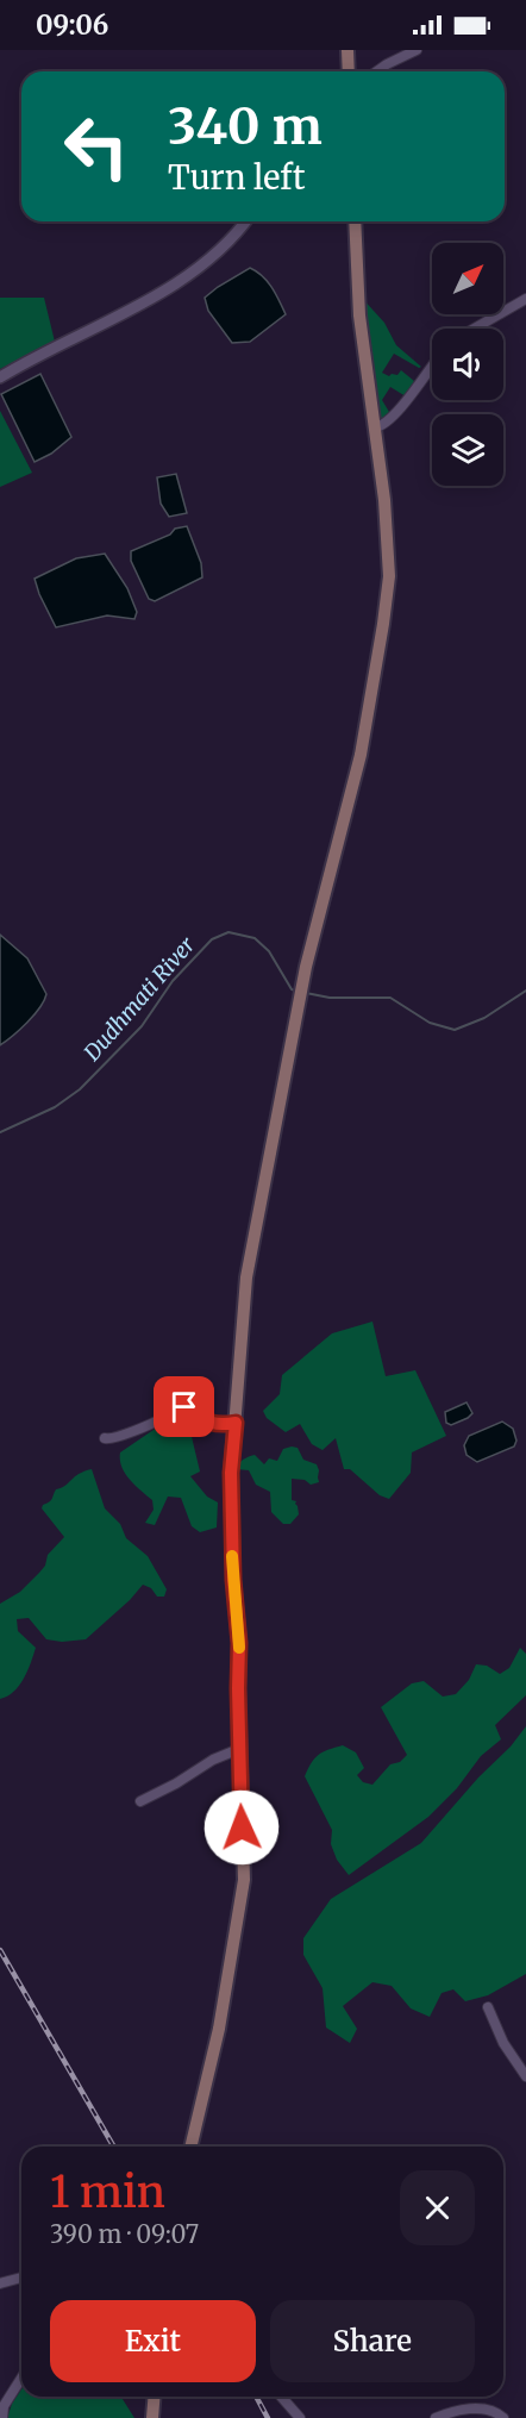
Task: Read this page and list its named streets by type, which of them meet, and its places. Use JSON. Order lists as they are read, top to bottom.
{
  "water": ["Dudhmati River"],
  "north": "top right",
  "page": {
    "status": "09:06",
    "turn": ["340 m", "Turn left"],
    "heading": ["1 min", "390 m · 09:07"],
    "buttons": ["Exit", "Share"]
  }
}
